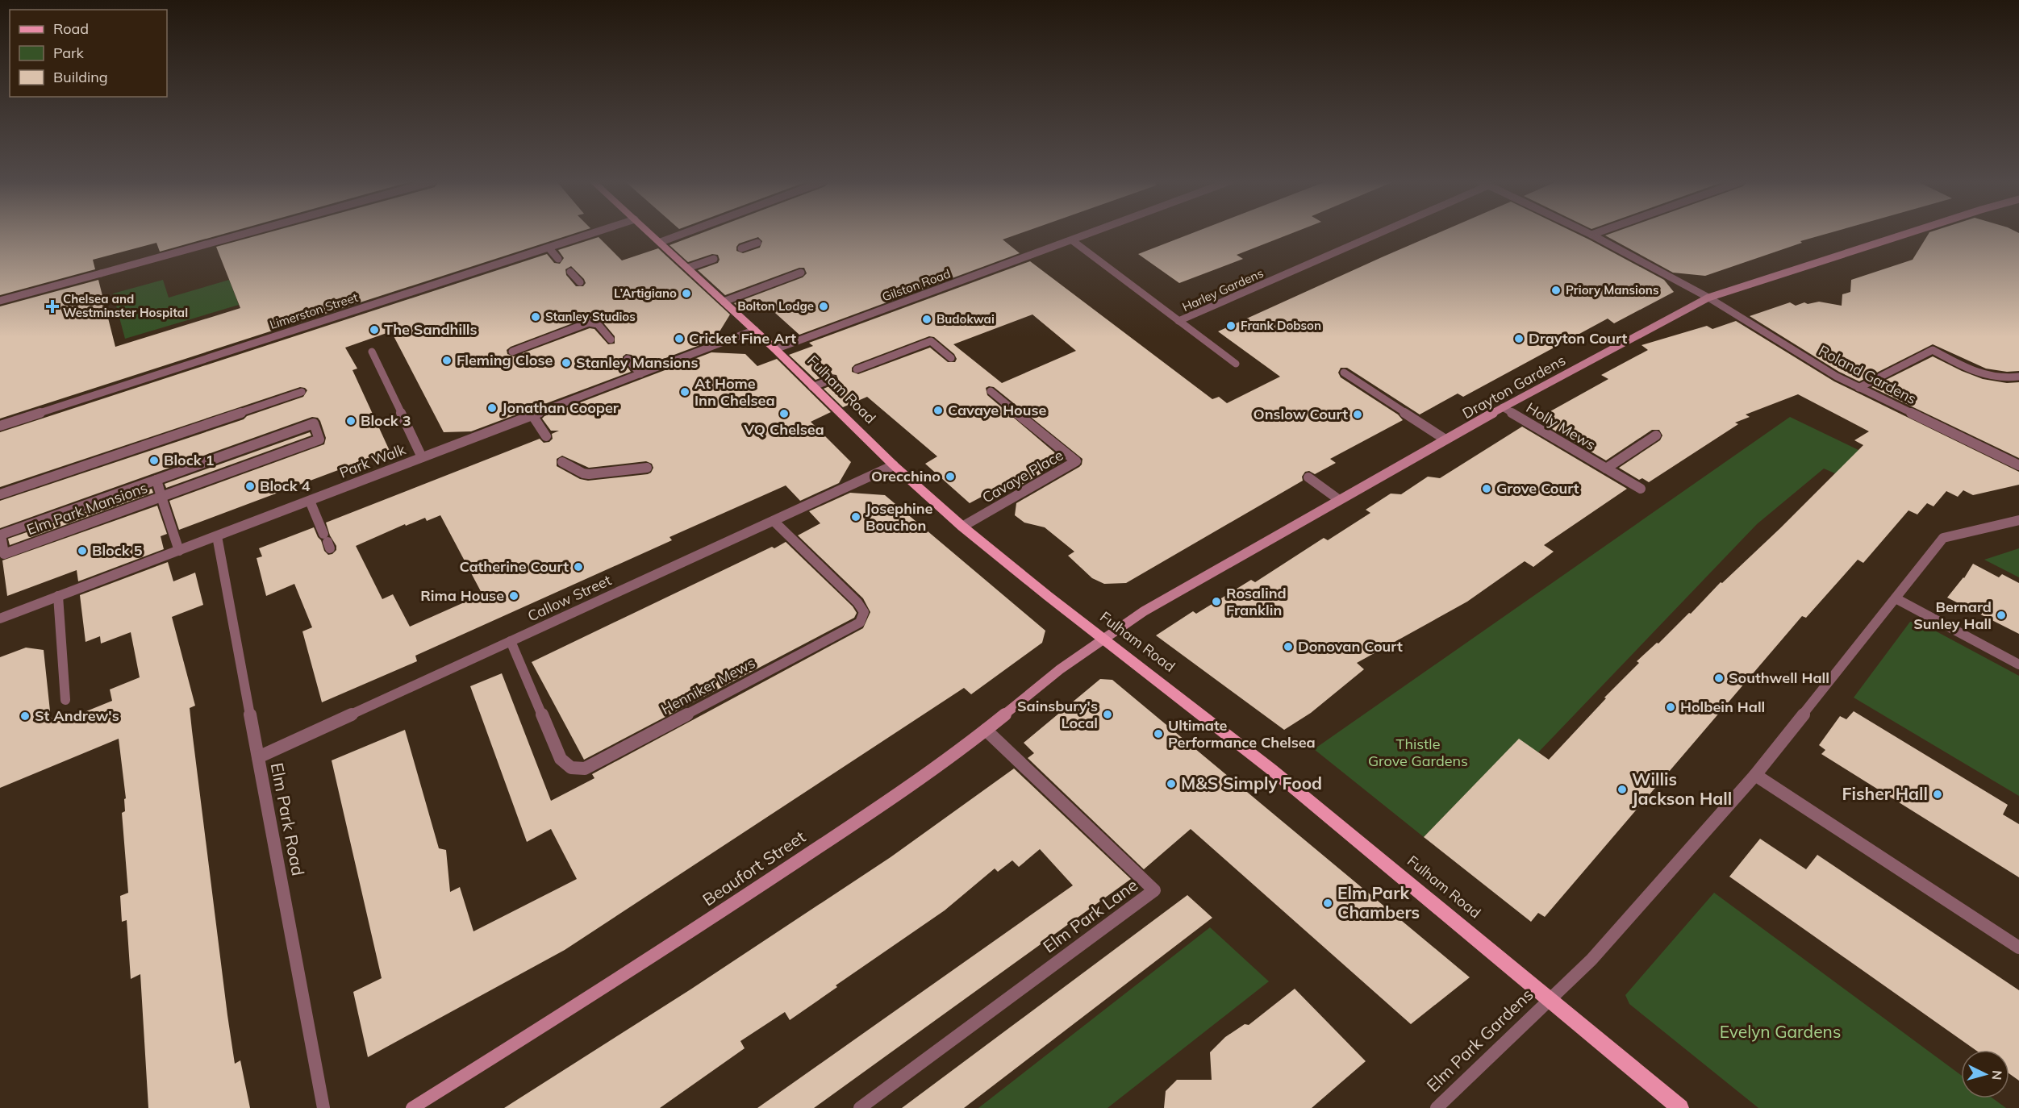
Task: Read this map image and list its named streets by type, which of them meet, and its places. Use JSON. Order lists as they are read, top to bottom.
{
  "streets": {
    "main road": ["Fulham Road"],
    "street": [
      "Gilston Road",
      "Harley Gardens",
      "Limerston Street",
      "Roland Gardens",
      "Drayton Gardens",
      "Holly Mews",
      "Park Walk",
      "Cavaye Place",
      "Elm Park Mansions",
      "Callow Street",
      "Henniker Mews",
      "Elm Park Road",
      "Beaufort Street",
      "Elm Park Lane",
      "Elm Park Gardens"
    ]
  },
  "crossings": [
    ["Gilston Road", "Fulham Road"],
    ["Roland Gardens", "Drayton Gardens"],
    ["Drayton Gardens", "Fulham Road"],
    ["Drayton Gardens", "Holly Mews"],
    ["Drayton Gardens", "Beaufort Street"],
    ["Fulham Road", "Park Walk"],
    ["Fulham Road", "Cavaye Place"],
    ["Fulham Road", "Callow Street"],
    ["Fulham Road", "Beaufort Street"],
    ["Fulham Road", "Elm Park Gardens"],
    ["Park Walk", "Elm Park Road"],
    ["Callow Street", "Henniker Mews"],
    ["Callow Street", "Elm Park Road"],
    ["Beaufort Street", "Elm Park Lane"]
  ],
  "parks": ["Thistle Grove Gardens", "Evelyn Gardens"],
  "places": {
    "other": [
      "Priory Mansions",
      "L’Artigiano",
      "Bolton Lodge",
      "Stanley Studios",
      "Budokwai",
      "Frank Dobson",
      "The Sandhills",
      "Cricket Fine Art",
      "Drayton Court",
      "Fleming Close",
      "Stanley Mansions",
      "At Home Inn Chelsea",
      "Jonathan Cooper",
      "Cavaye House",
      "VQ Chelsea",
      "Onslow Court",
      "Block 3",
      "Block 1",
      "Orecchino",
      "Block 4",
      "Grove Court",
      "Josephine Bouchon",
      "Block 5",
      "Catherine Court",
      "Rima House",
      "Rosalind Franklin",
      "Bernard Sunley Hall",
      "Donovan Court",
      "Southwell Hall",
      "Holbein Hall",
      "Sainsbury's Local",
      "St Andrew's",
      "Ultimate Performance Chelsea",
      "M&S Simply Food",
      "Willis Jackson Hall",
      "Fisher Hall",
      "Elm Park Chambers"
    ],
    "health": ["Chelsea and Westminster Hospital"]
  },
  "legend": ["Road", "Park", "Building"],
  "north": "right"
}
